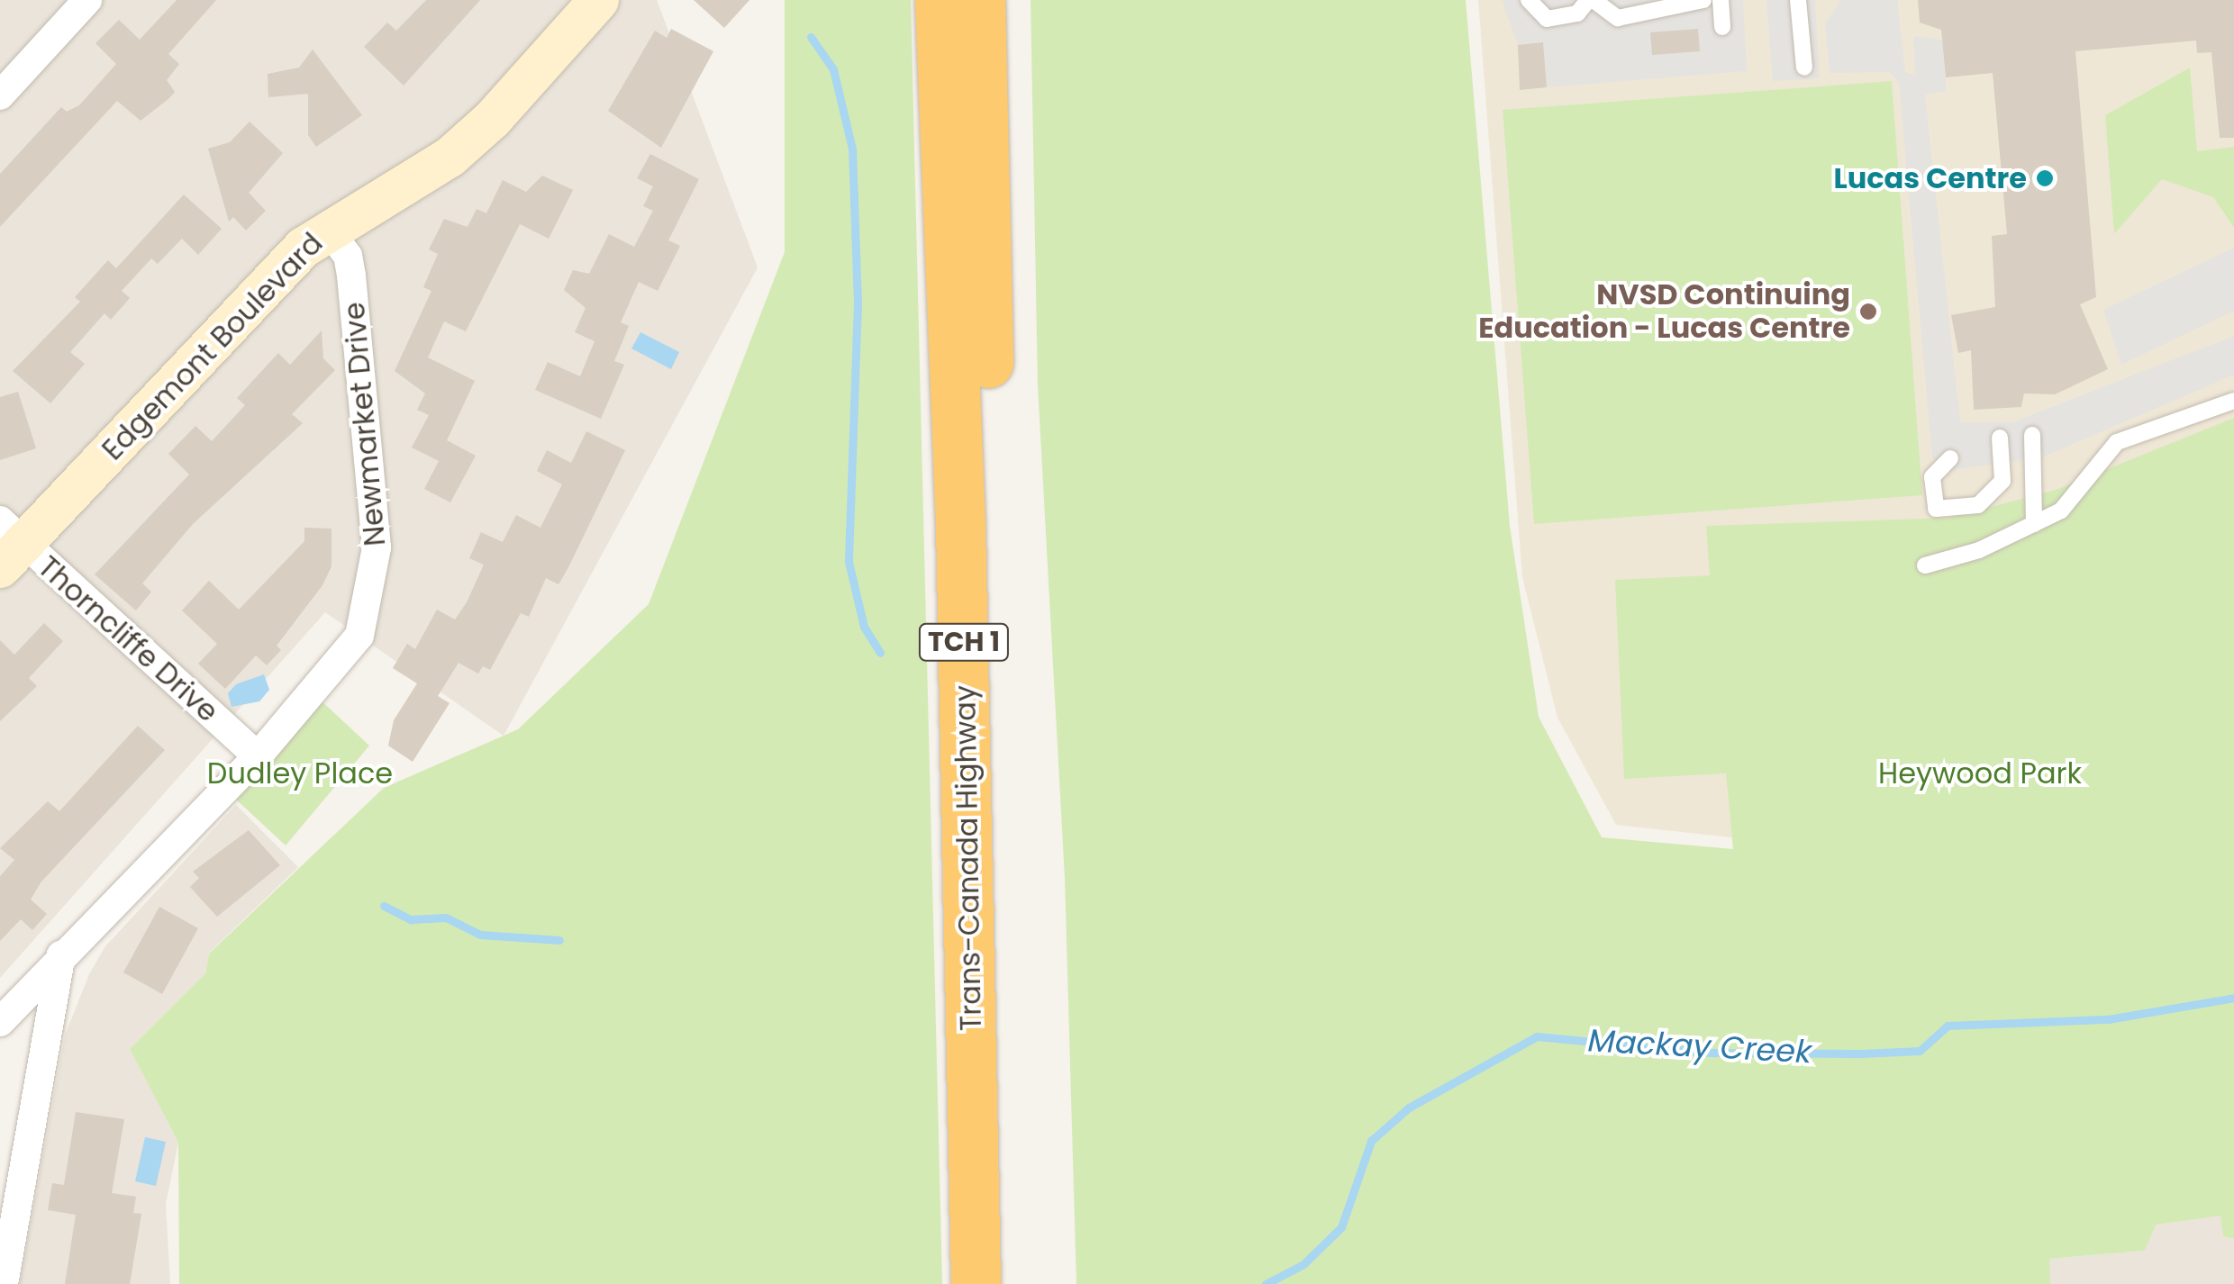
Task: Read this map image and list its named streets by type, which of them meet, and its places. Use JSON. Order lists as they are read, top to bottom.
{
  "streets": {
    "highway": ["TCH 1", "Trans-Canada Highway"],
    "street": ["Edgemont Boulevard", "Newmarket Drive", "Thorncliffe Drive"]
  },
  "crossings": [
    ["Edgemont Boulevard", "Newmarket Drive"],
    ["Edgemont Boulevard", "Thorncliffe Drive"],
    ["Newmarket Drive", "Thorncliffe Drive"]
  ],
  "water": ["Mackay Creek"],
  "parks": ["Dudley Place", "Heywood Park"],
  "places": ["Lucas Centre", "NVSD Continuing Education - Lucas Centre"]
}
